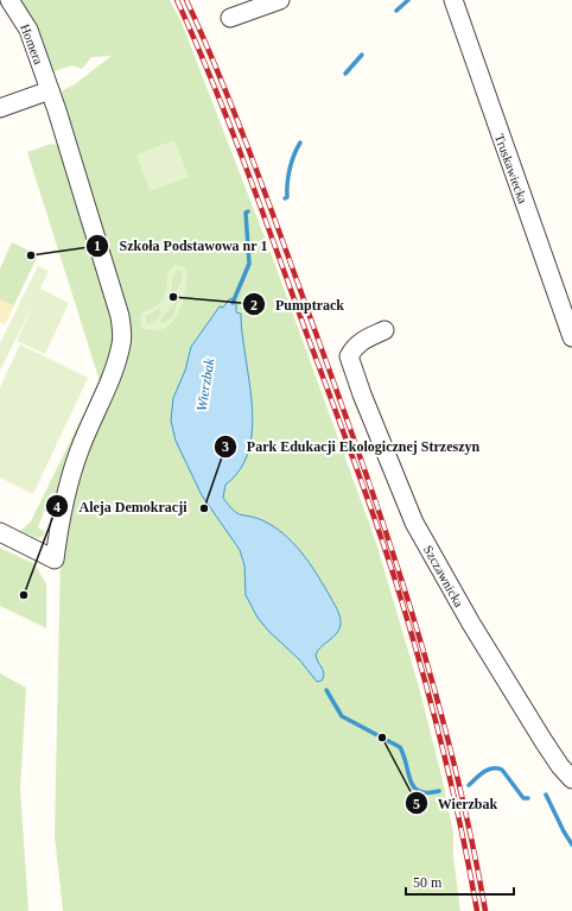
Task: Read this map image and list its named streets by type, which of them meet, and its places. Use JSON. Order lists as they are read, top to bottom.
{
  "streets": {
    "street": ["Homera", "Truskawiecka", "Szczawnicka"]
  },
  "water": ["Wierzbak"],
  "places": [
    "Szkoła Podstawowa nr 1",
    "Pumptrack",
    "Park Edukacji Ekologicznej Strzeszyn",
    "Aleja Demokracji",
    "Wierzbak"
  ],
  "scale_bar": "50 m"
}
